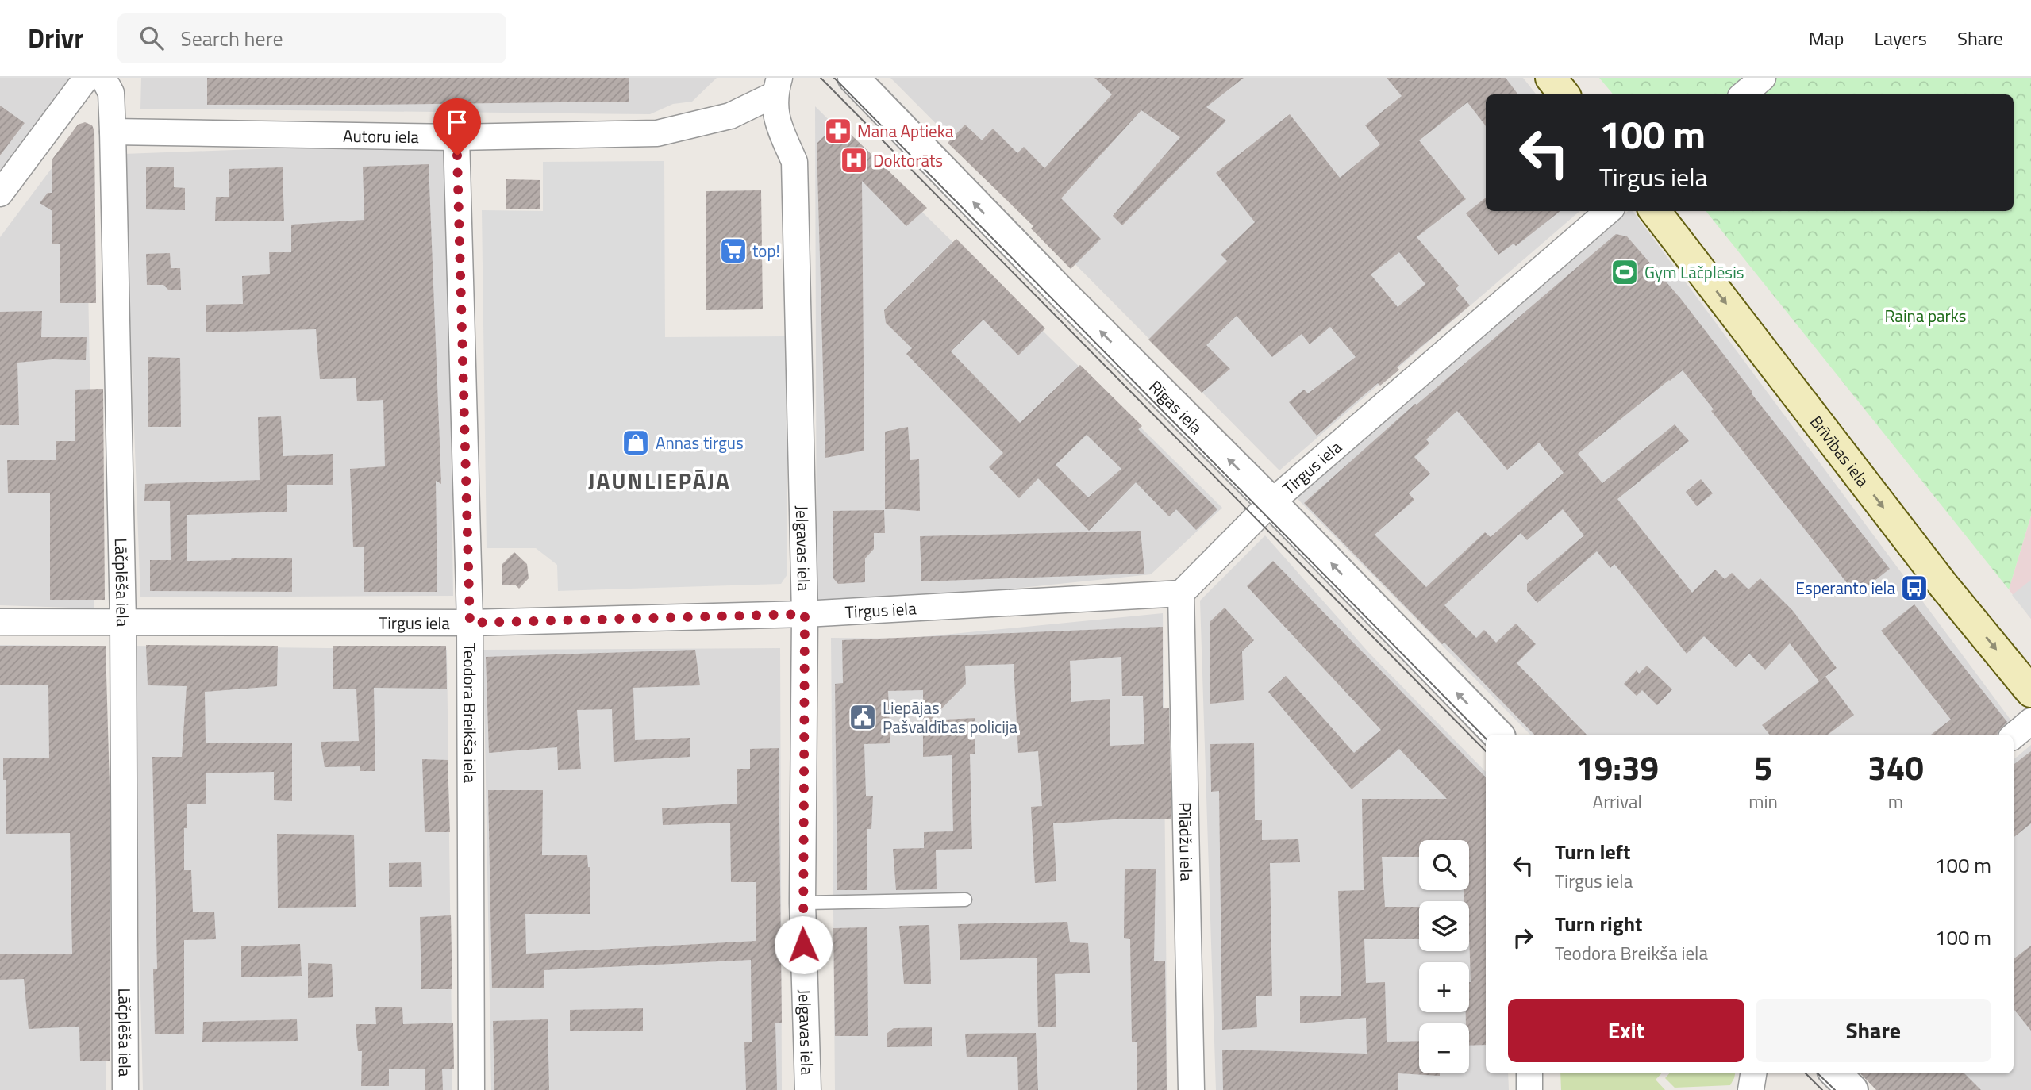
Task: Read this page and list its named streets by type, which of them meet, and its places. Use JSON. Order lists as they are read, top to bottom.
{
  "streets": {
    "main road": ["Brīvības iela"],
    "street": [
      "Autoru iela",
      "Rīgas iela",
      "Tirgus iela",
      "Jelgavas iela",
      "Lāčplēša iela",
      "Teodora Breikša iela",
      "Pīlādžu iela"
    ]
  },
  "crossings": [
    ["Autoru iela", "Jelgavas iela"],
    ["Autoru iela", "Lāčplēša iela"],
    ["Autoru iela", "Teodora Breikša iela"],
    ["Rīgas iela", "Tirgus iela"],
    ["Tirgus iela", "Jelgavas iela"],
    ["Tirgus iela", "Lāčplēša iela"],
    ["Tirgus iela", "Teodora Breikša iela"],
    ["Tirgus iela", "Pīlādžu iela"]
  ],
  "one_way": ["Rīgas iela", "Brīvības iela"],
  "districts": ["JAUNLIEPĀJA"],
  "parks": ["Raiņa parks"],
  "places": {
    "pharmacy": ["Mana Aptieka"],
    "hospital": ["Doktorāts"],
    "supermarket": ["top!"],
    "sports": ["Gym Lāčplēsis"],
    "shop": ["Annas tirgus"],
    "bus stop": ["Esperanto iela"],
    "public building": ["Liepājas Pašvaldības policija"]
  },
  "page": {
    "header": "Drivr",
    "search": "Search here",
    "nav": ["Map", "Layers", "Share"],
    "turn": ["100 m", "Tirgus iela"],
    "eta": [
      "19:39",
      "Arrival",
      "5",
      "min",
      "340",
      "m"
    ],
    "list": [
      {
        "name": "Turn left",
        "note": "Tirgus iela",
        "value": "100 m"
      },
      {
        "name": "Turn right",
        "note": "Teodora Breikša iela",
        "value": "100 m"
      }
    ],
    "map_buttons": ["+", "−"],
    "buttons": ["Exit", "Share"]
  }
}
